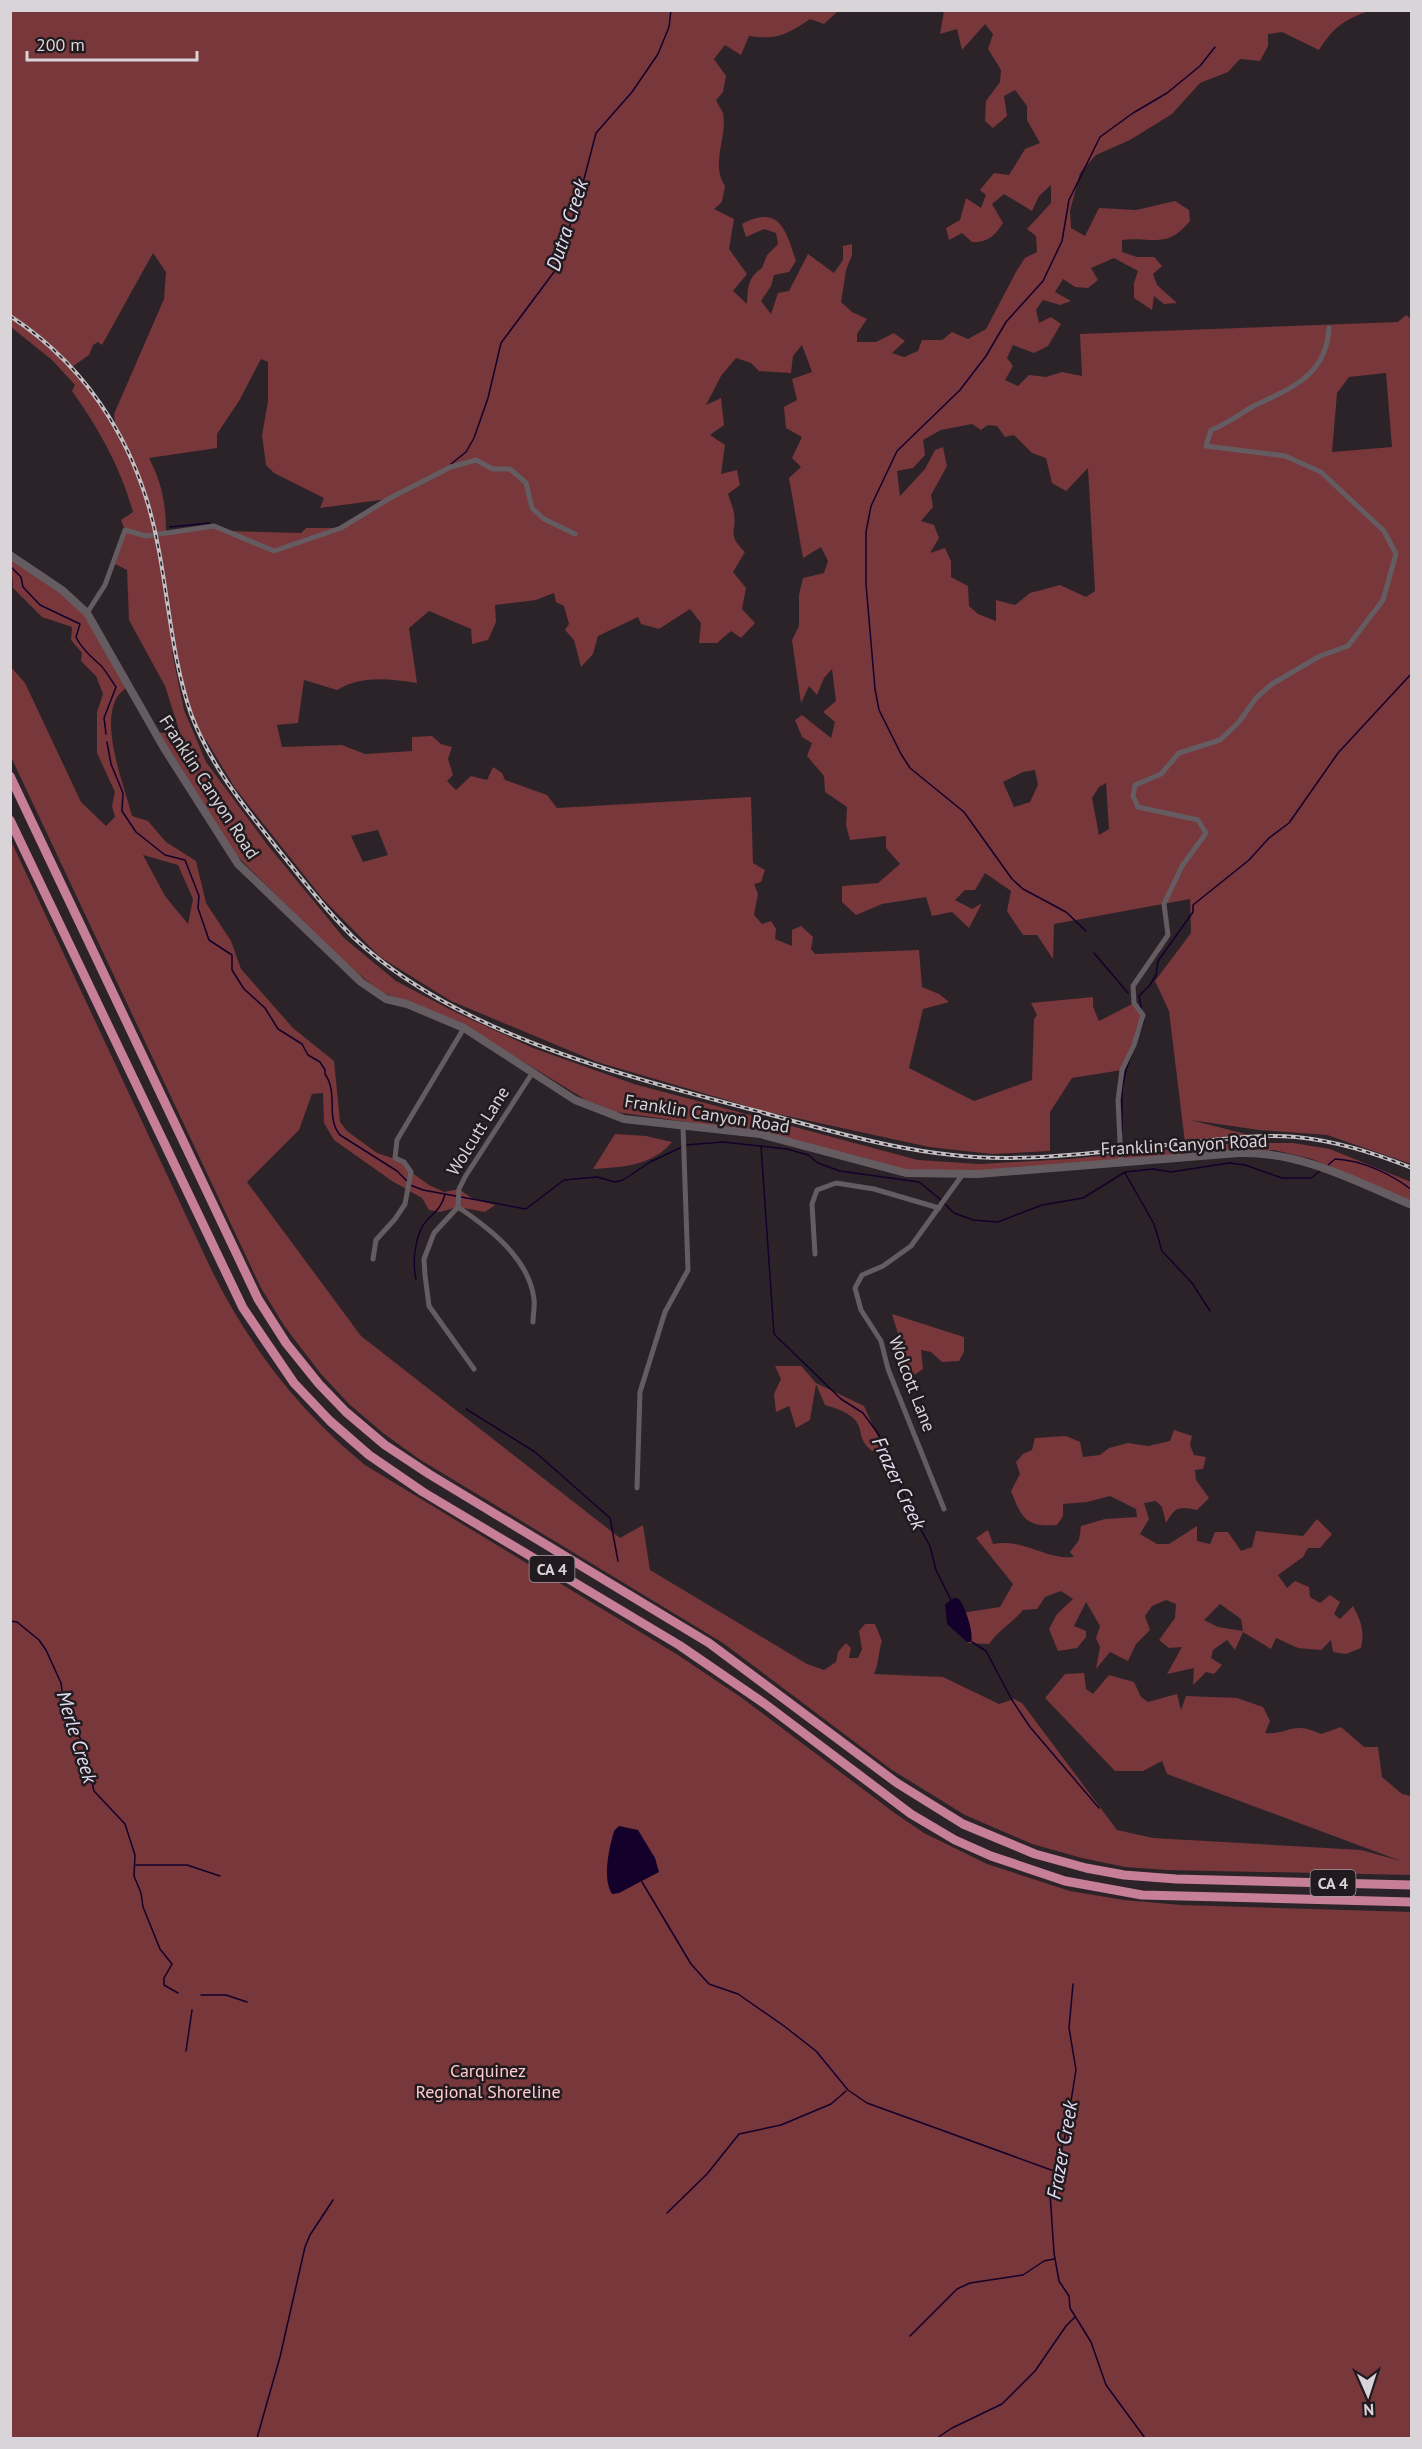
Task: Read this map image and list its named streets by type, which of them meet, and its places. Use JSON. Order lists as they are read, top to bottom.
{
  "streets": {
    "highway": ["CA 4"],
    "street": ["Franklin Canyon Road", "Wolcutt Lane", "Wolcott Lane"]
  },
  "crossings": [
    ["Franklin Canyon Road", "Wolcutt Lane"],
    ["Franklin Canyon Road", "Wolcott Lane"]
  ],
  "water": ["Dutra Creek", "Frazer Creek", "Merle Creek"],
  "parks": ["Carquinez Regional Shoreline"],
  "scale_bar": "200 m",
  "north": "bottom"
}
